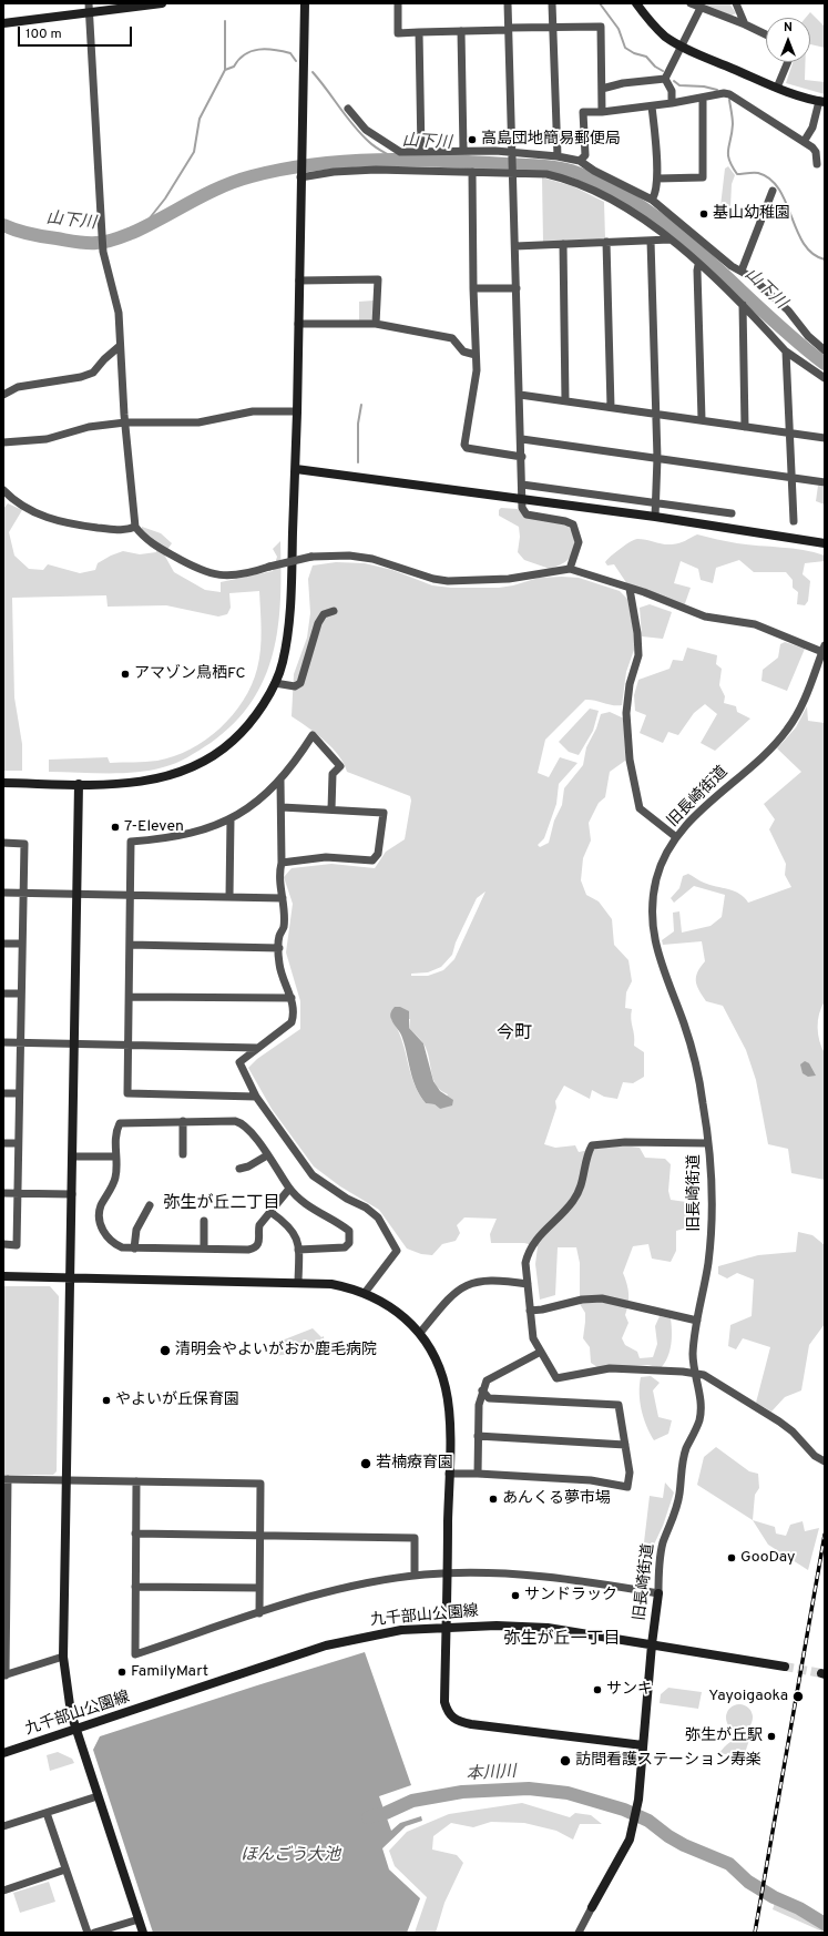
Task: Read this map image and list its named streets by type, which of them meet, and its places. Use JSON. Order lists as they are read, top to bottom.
{
  "streets": {
    "street": ["旧長崎街道", "九千部山公園線"]
  },
  "crossings": [
    ["旧長崎街道", "九千部山公園線"]
  ],
  "districts": ["今町", "弥生が丘二丁目", "弥生が丘一丁目"],
  "water": ["山下川", "本川川", "ほんごう大池"],
  "places": [
    "高島団地簡易郵便局",
    "基山幼稚園",
    "アマゾン鳥栖FC",
    "7-Eleven",
    "清明会やよいがおか鹿毛病院",
    "やよいが丘保育園",
    "若楠療育園",
    "あんくる夢市場",
    "GooDay",
    "サンドラック",
    "FamilyMart",
    "サンキ",
    "Yayoigaoka",
    "弥生が丘駅",
    "訪問看護ステーション寿楽"
  ],
  "scale_bar": "100 m",
  "north": "top"
}
